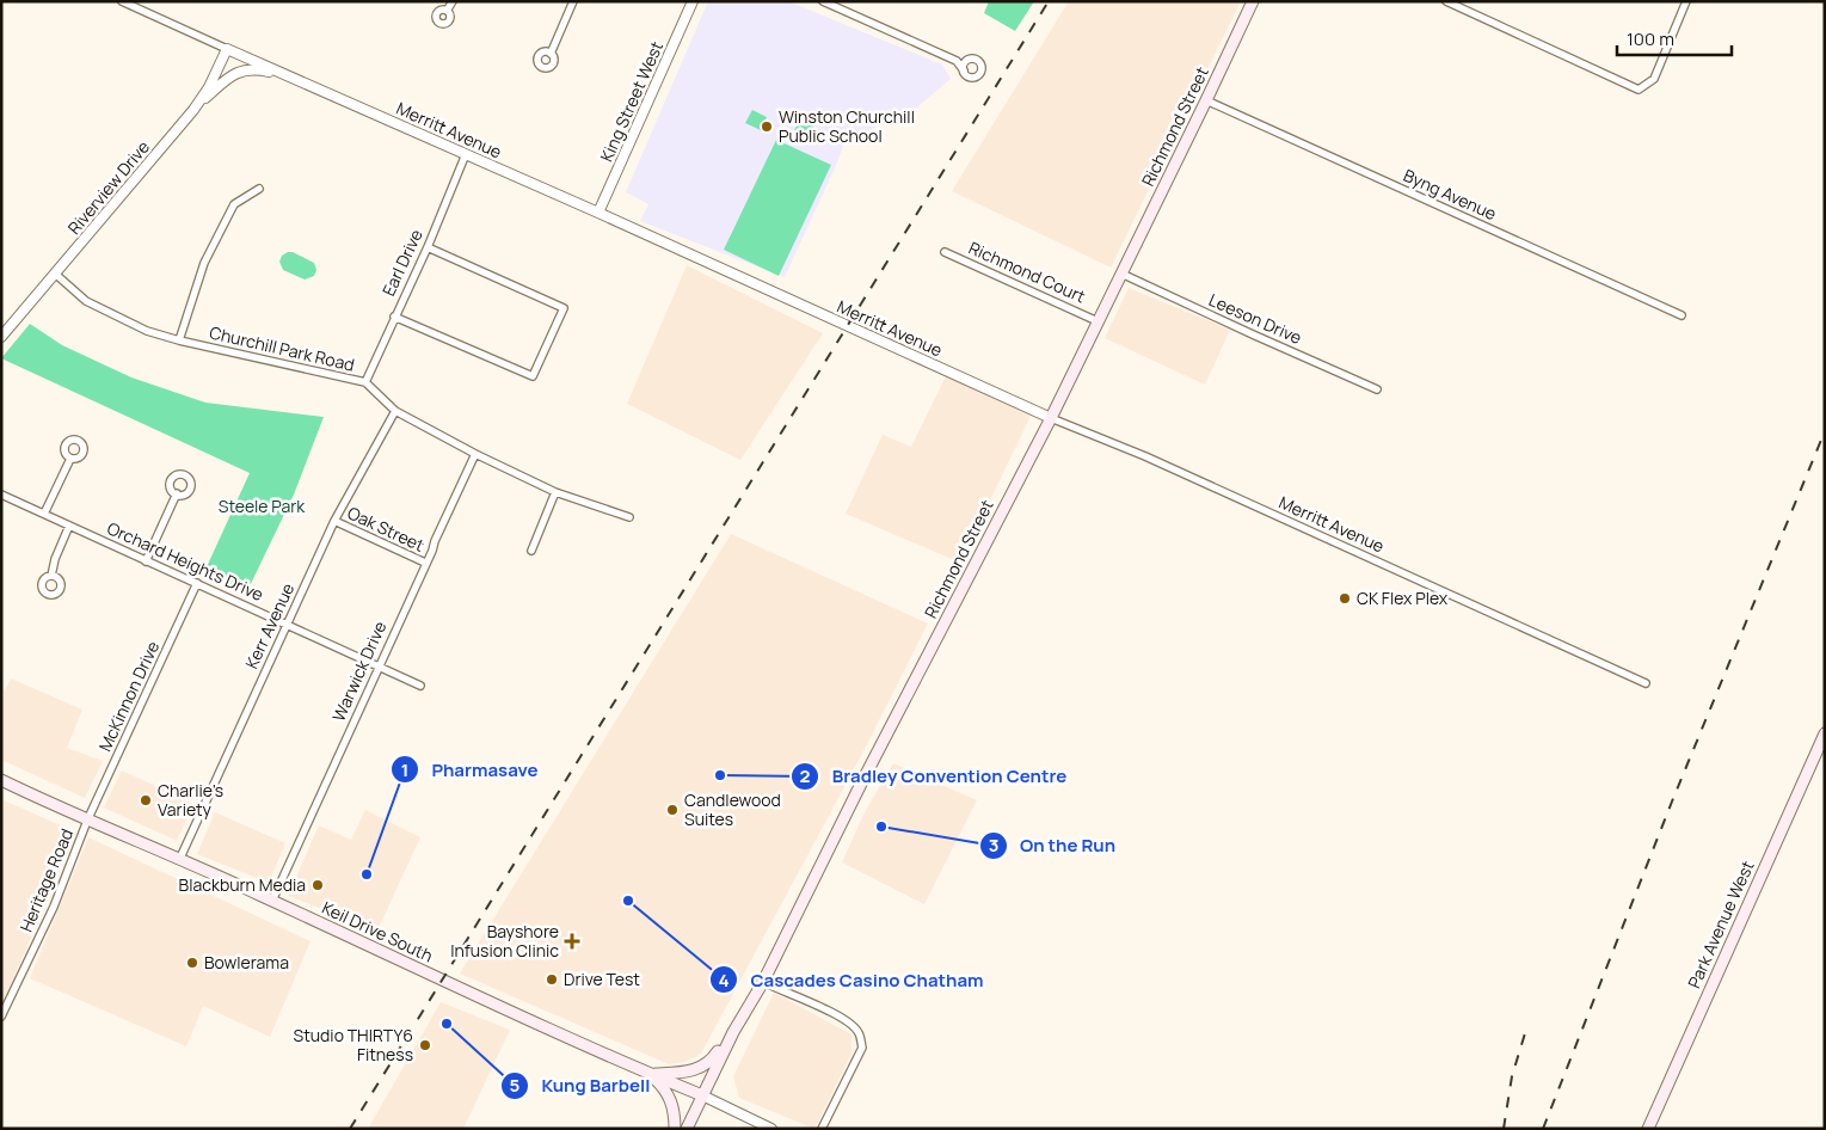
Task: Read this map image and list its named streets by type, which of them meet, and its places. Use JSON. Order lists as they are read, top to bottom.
{
  "streets": {
    "main road": ["Richmond Street", "Park Avenue West", "Keil Drive South"],
    "street": [
      "King Street West",
      "Merritt Avenue",
      "Riverview Drive",
      "Byng Avenue",
      "Earl Drive",
      "Richmond Court",
      "Leeson Drive",
      "Churchill Park Road",
      "Oak Street",
      "Orchard Heights Drive",
      "Kerr Avenue",
      "Warwick Drive",
      "McKinnon Drive",
      "Heritage Road"
    ]
  },
  "crossings": [
    ["King Street West", "Merritt Avenue"],
    ["Richmond Street", "Merritt Avenue"],
    ["Richmond Street", "Byng Avenue"],
    ["Richmond Street", "Richmond Court"],
    ["Richmond Street", "Leeson Drive"],
    ["Richmond Street", "Keil Drive South"],
    ["Merritt Avenue", "Riverview Drive"],
    ["Merritt Avenue", "Earl Drive"],
    ["Riverview Drive", "Churchill Park Road"],
    ["Earl Drive", "Churchill Park Road"],
    ["Churchill Park Road", "Kerr Avenue"],
    ["Churchill Park Road", "Warwick Drive"],
    ["Oak Street", "Kerr Avenue"],
    ["Oak Street", "Warwick Drive"],
    ["Orchard Heights Drive", "Kerr Avenue"],
    ["Orchard Heights Drive", "Warwick Drive"],
    ["Orchard Heights Drive", "McKinnon Drive"],
    ["Kerr Avenue", "Keil Drive South"],
    ["Warwick Drive", "Keil Drive South"],
    ["McKinnon Drive", "Heritage Road"],
    ["McKinnon Drive", "Keil Drive South"],
    ["Heritage Road", "Keil Drive South"]
  ],
  "parks": ["Steele Park"],
  "places": {
    "other": [
      "Winston Churchill Public School",
      "CK Flex Plex",
      "Bradley Convention Centre",
      "Charlie's Variety",
      "Candlewood Suites",
      "On the Run",
      "Pharmasave",
      "Blackburn Media",
      "Cascades Casino Chatham",
      "Bowlerama",
      "Drive Test",
      "Kung Barbell",
      "Studio THIRTY6 Fitness"
    ],
    "health": ["Bayshore Infusion Clinic"]
  },
  "scale_bar": "100 m"
}
